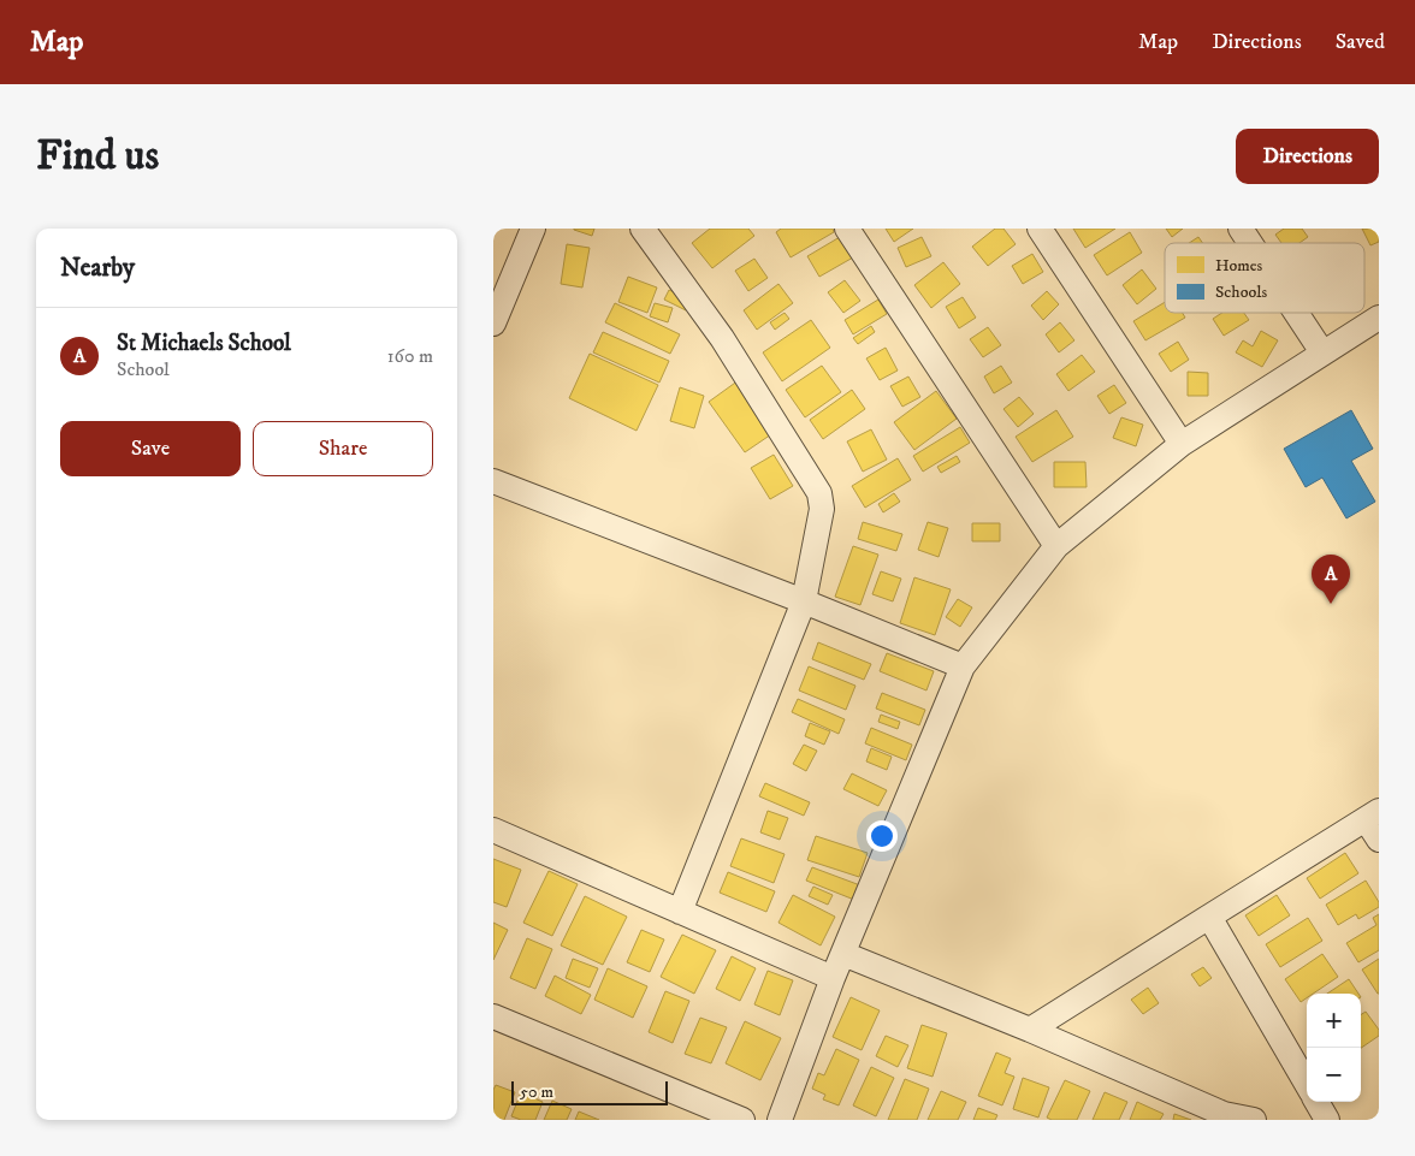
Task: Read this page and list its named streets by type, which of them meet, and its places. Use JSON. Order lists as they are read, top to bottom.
{
  "legend": ["Homes", "Schools"],
  "scale_bar": "50 m",
  "page": {
    "header": "Map",
    "nav": ["Map", "Directions", "Saved"],
    "buttons": [
      "Directions",
      ["Save", "Share"]
    ],
    "title": "Find us",
    "heading": "Nearby",
    "list": [
      {
        "mark": "A",
        "name": "St Michaels School",
        "note": "School",
        "value": "160 m"
      }
    ],
    "pins": "A",
    "map_buttons": ["+", "−"],
    "scale": "50 m"
  }
}
